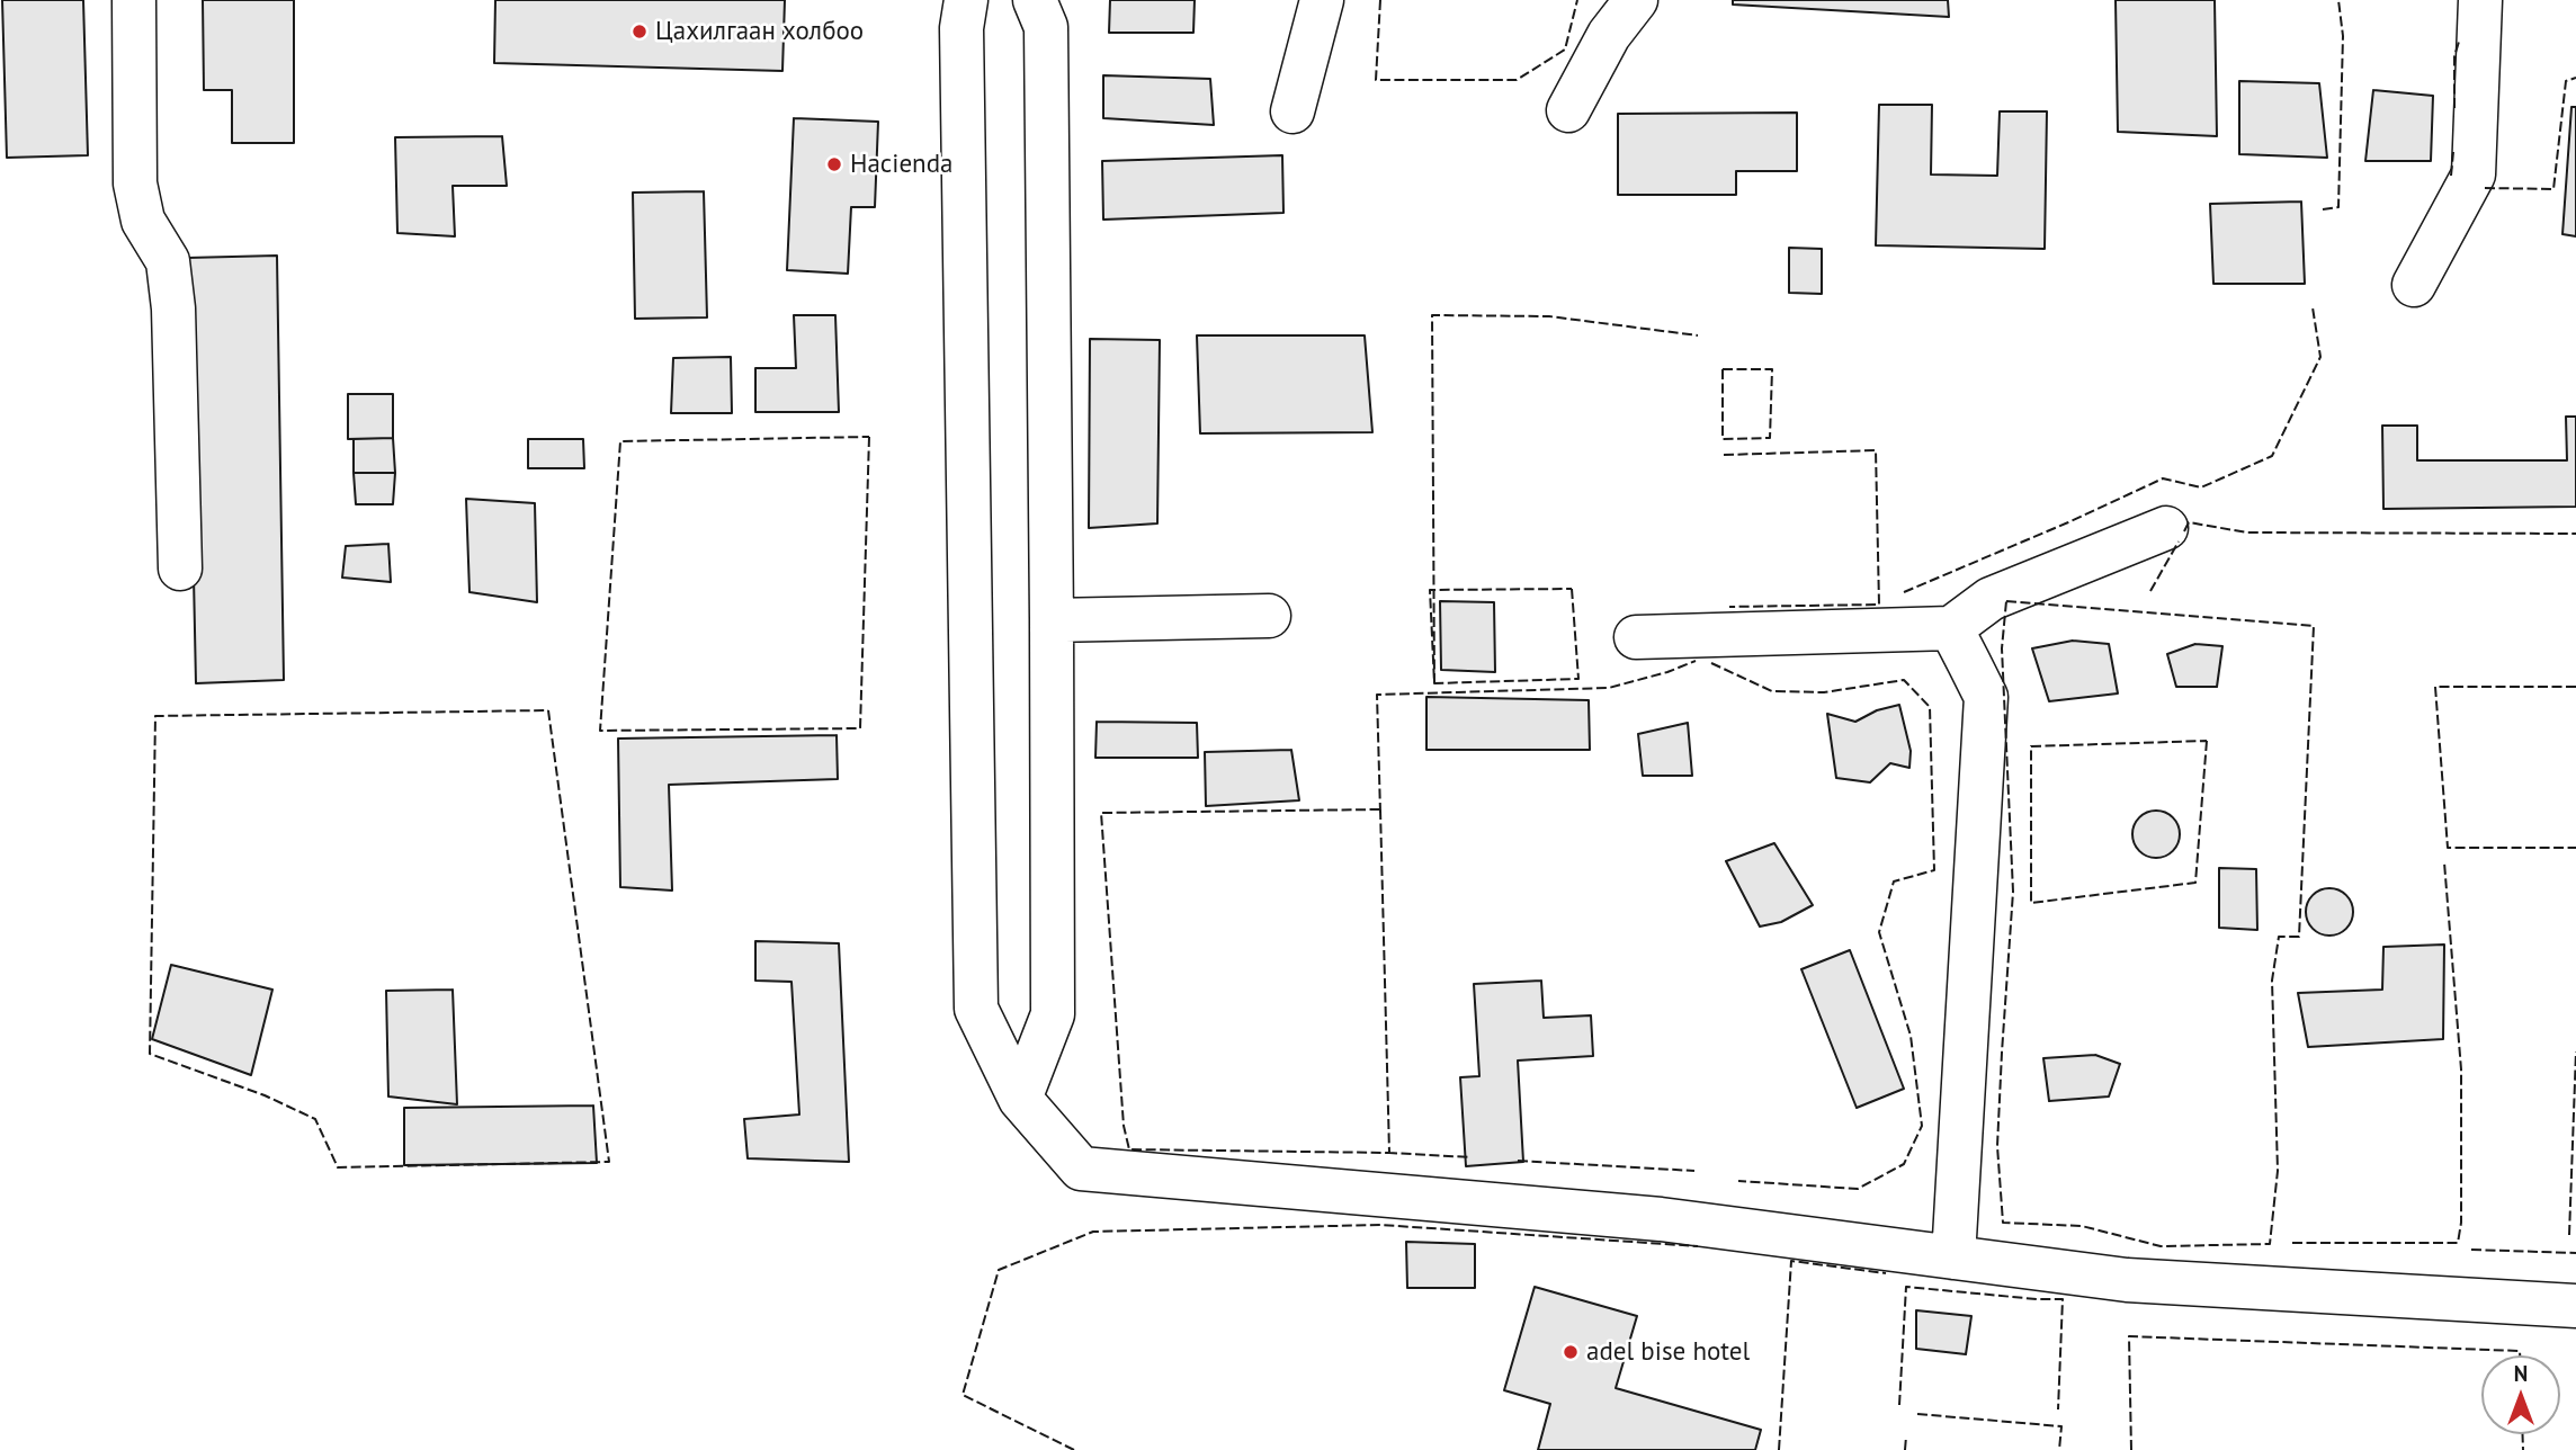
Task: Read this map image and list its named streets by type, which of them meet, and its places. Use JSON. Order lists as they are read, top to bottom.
{
  "places": ["Цахилгаан холбоо", "Hacienda", "adel bise hotel"],
  "north": "top"
}
